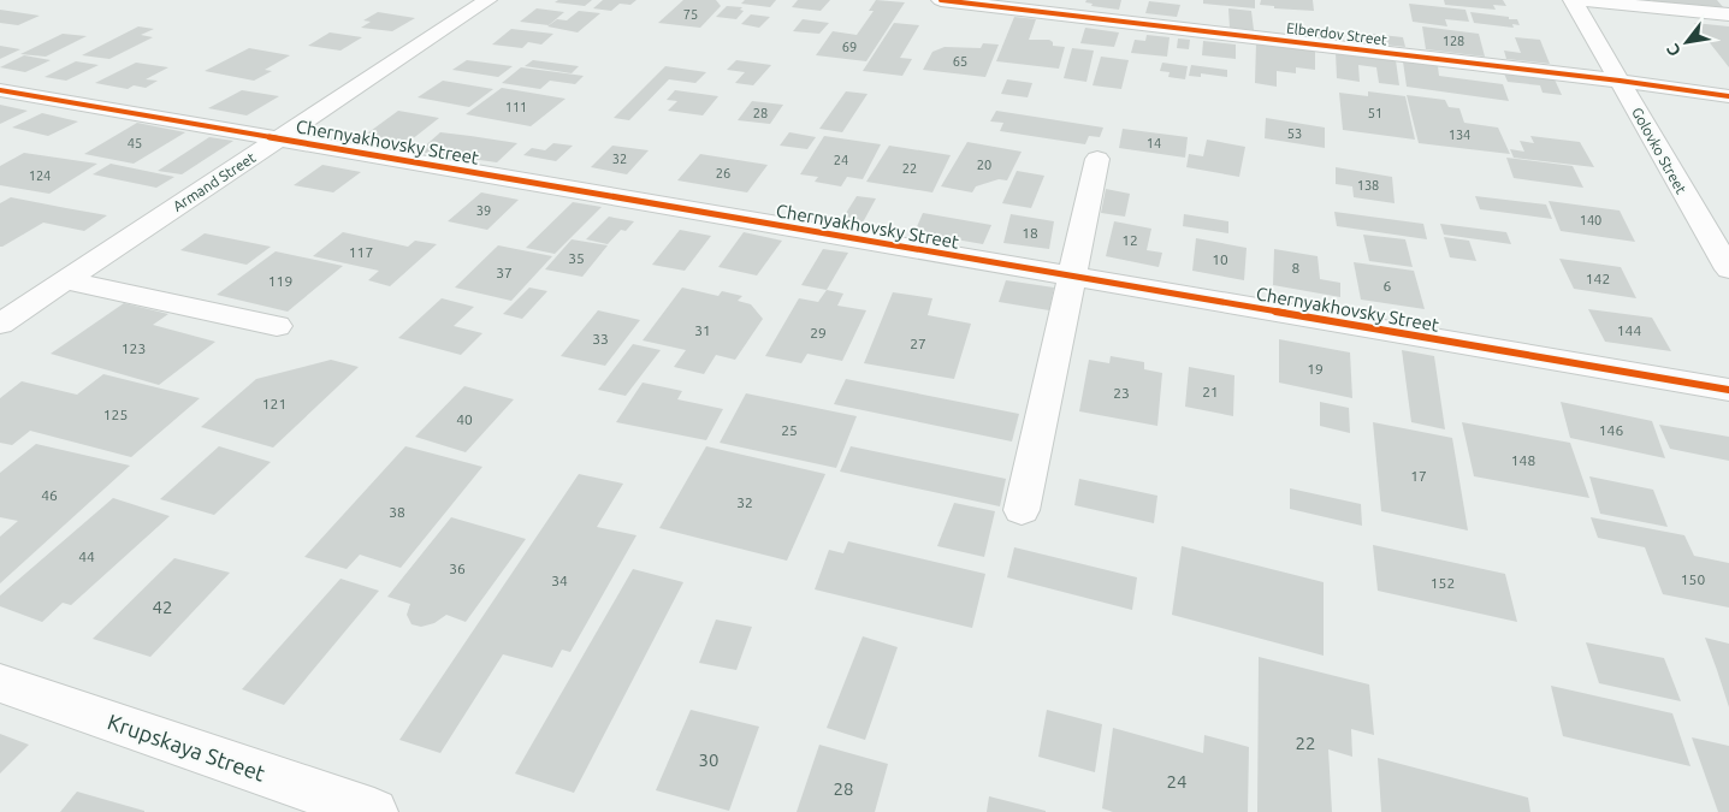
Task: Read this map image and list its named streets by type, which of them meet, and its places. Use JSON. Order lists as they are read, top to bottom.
{
  "streets": {
    "street": [
      "Elberdov Street",
      "Chernyakhovsky Street",
      "Golovko Street",
      "Armand Street",
      "Krupskaya Street"
    ]
  },
  "crossings": [
    ["Elberdov Street", "Golovko Street"],
    ["Chernyakhovsky Street", "Armand Street"]
  ],
  "house_numbers": [
    "75",
    "128",
    "69",
    "65",
    "111",
    "28",
    "51",
    "53",
    "134",
    "45",
    "14",
    "32",
    "24",
    "20",
    "22",
    "26",
    "124",
    "138",
    "39",
    "140",
    "18",
    "12",
    "117",
    "35",
    "10",
    "8",
    "37",
    "142",
    "119",
    "6",
    "31",
    "144",
    "29",
    "33",
    "27",
    "123",
    "19",
    "21",
    "23",
    "121",
    "125",
    "40",
    "25",
    "146",
    "148",
    "17",
    "46",
    "32",
    "38",
    "44",
    "36",
    "150",
    "34",
    "152",
    "42",
    "22",
    "30",
    "24",
    "28"
  ],
  "north": "bottom left"
}
